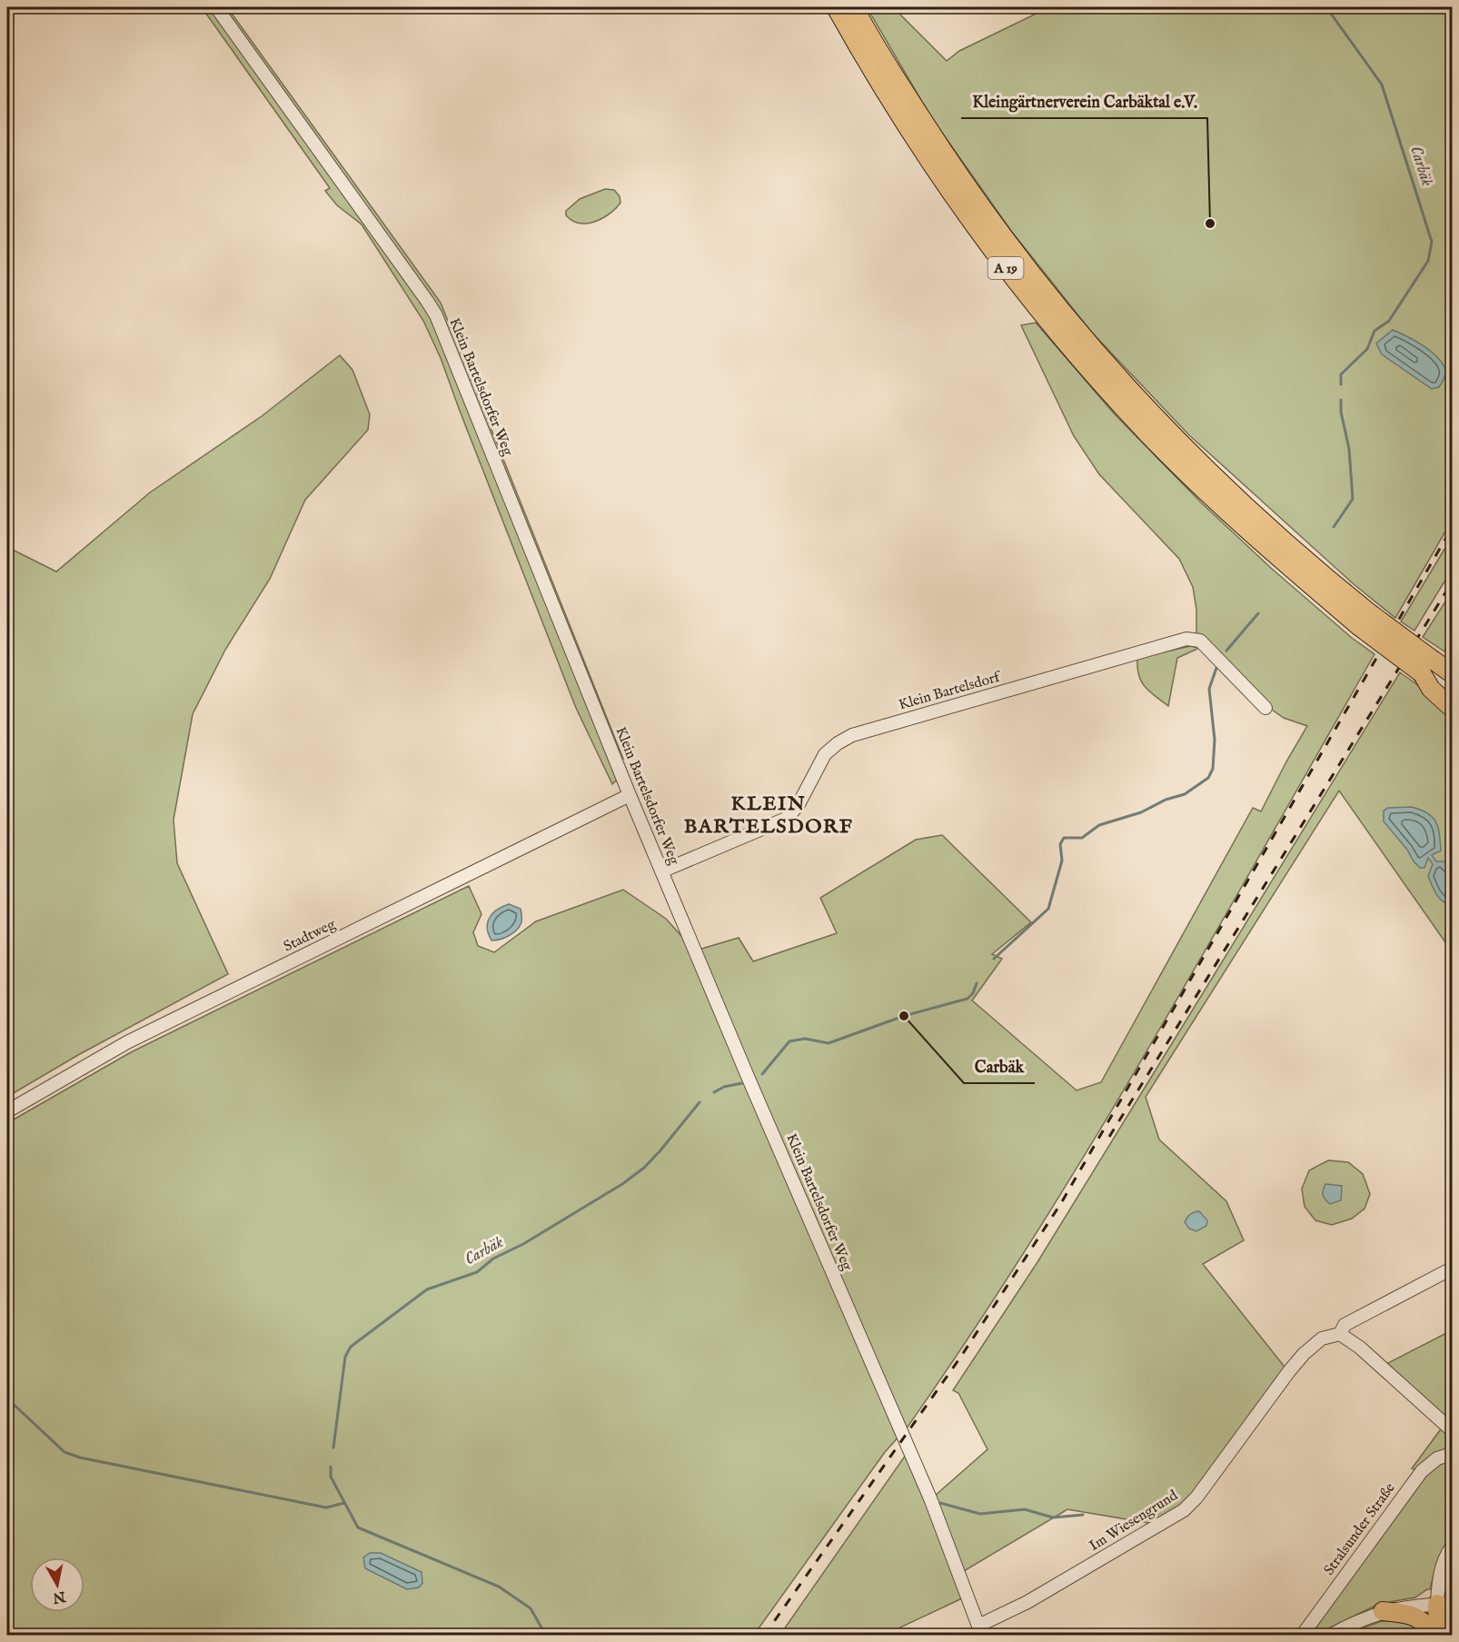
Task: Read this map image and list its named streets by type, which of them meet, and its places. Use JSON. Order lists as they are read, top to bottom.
{
  "streets": {
    "highway": ["A 19"],
    "street": [
      "Klein Bartelsdorfer Weg",
      "Klein Bartelsdorf",
      "Stadtweg",
      "Im Wiesengrund",
      "Stralsunder Straße"
    ]
  },
  "crossings": [
    ["Klein Bartelsdorfer Weg", "Klein Bartelsdorf"],
    ["Klein Bartelsdorfer Weg", "Stadtweg"],
    ["Klein Bartelsdorfer Weg", "Im Wiesengrund"]
  ],
  "districts": ["KLEIN BARTELSDORF"],
  "water": ["Carbäk"],
  "places": ["Kleingärtnerverein Carbäktal e.V.", "Carbäk"],
  "north": "bottom"
}
